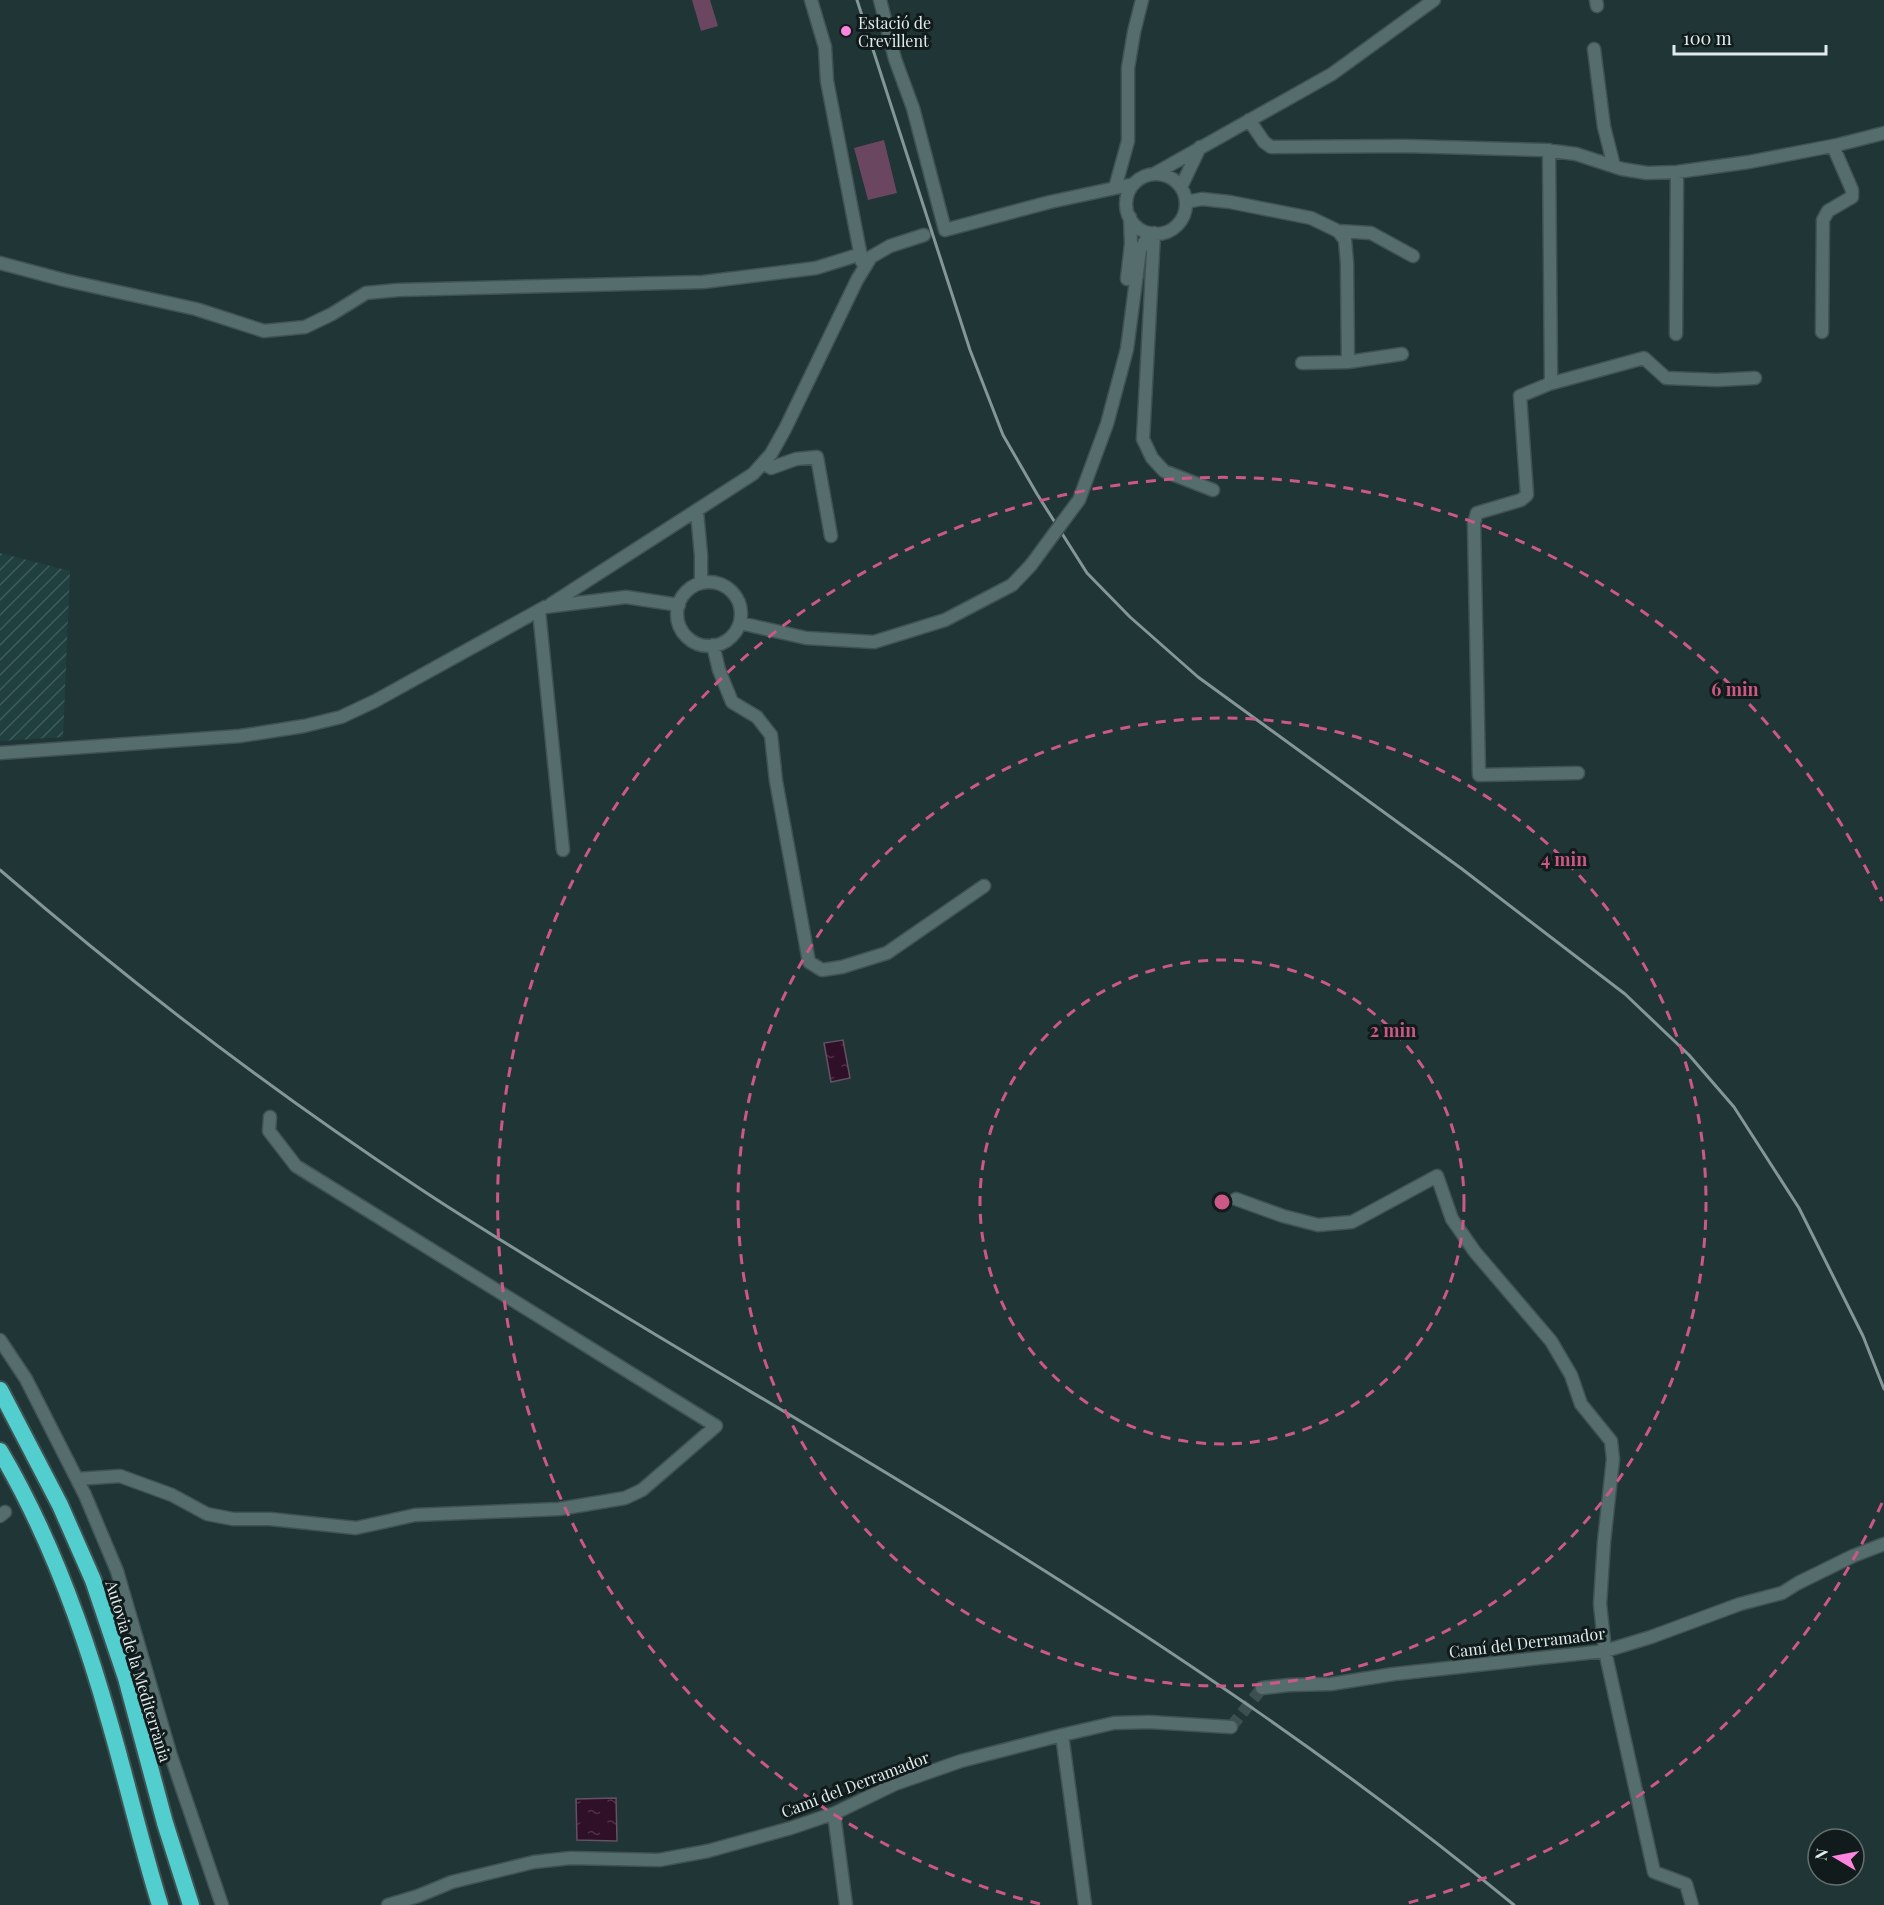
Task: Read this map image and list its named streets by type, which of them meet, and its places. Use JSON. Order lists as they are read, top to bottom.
{
  "streets": {
    "highway": ["Autovia de la Mediterrània"],
    "street": ["Camí del Derramador"]
  },
  "places": ["Estació de Crevillent"],
  "scale_bar": "100 m",
  "north": "left",
  "rings": ["6 min", "4 min", "2 min"]
}
